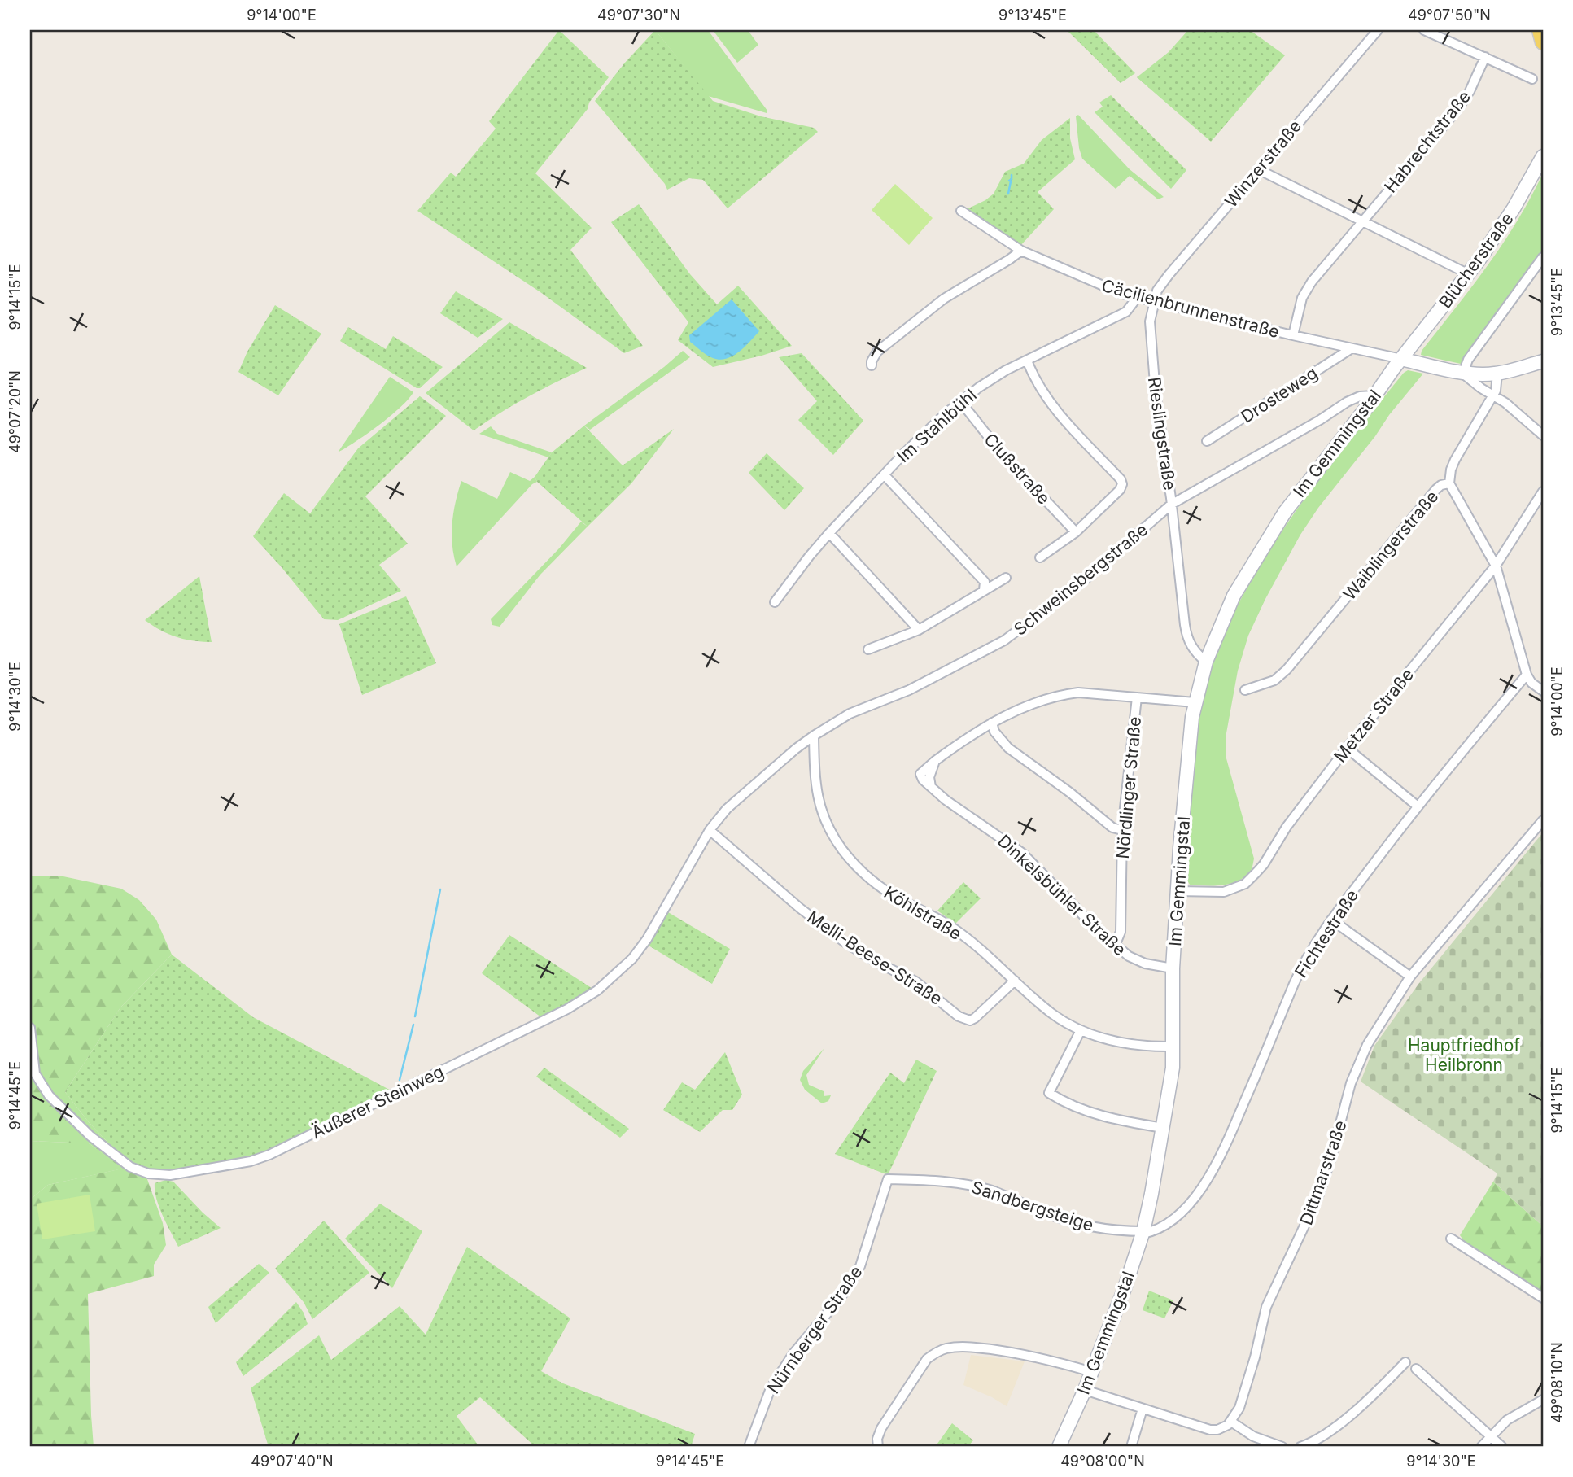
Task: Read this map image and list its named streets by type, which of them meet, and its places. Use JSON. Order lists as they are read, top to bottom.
{
  "streets": {
    "street": [
      "Habrechtstraße",
      "Winzerstraße",
      "Blücherstraße",
      "Cäcilienbrunnenstraße",
      "Drosteweg",
      "Im Stahlbühl",
      "Rieslingstraße",
      "Im Gemmingstal",
      "Clußstraße",
      "Waiblingerstraße",
      "Schweinsbergstraße",
      "Metzer Straße",
      "Nördlinger Straße",
      "Dinkelsbühler Straße",
      "Köhlstraße",
      "Fichtestraße",
      "Melli-Beese-Straße",
      "Äußerer Steinweg",
      "Dittmarstraße",
      "Sandbergsteige",
      "Nürnberger Straße"
    ]
  },
  "crossings": [
    ["Habrechtstraße", "Cäcilienbrunnenstraße"],
    ["Winzerstraße", "Cäcilienbrunnenstraße"],
    ["Winzerstraße", "Rieslingstraße"],
    ["Blücherstraße", "Cäcilienbrunnenstraße"],
    ["Blücherstraße", "Im Gemmingstal"],
    ["Cäcilienbrunnenstraße", "Drosteweg"],
    ["Cäcilienbrunnenstraße", "Im Stahlbühl"],
    ["Cäcilienbrunnenstraße", "Rieslingstraße"],
    ["Cäcilienbrunnenstraße", "Im Gemmingstal"],
    ["Im Stahlbühl", "Clußstraße"],
    ["Rieslingstraße", "Im Gemmingstal"],
    ["Rieslingstraße", "Schweinsbergstraße"],
    ["Im Gemmingstal", "Schweinsbergstraße"],
    ["Im Gemmingstal", "Metzer Straße"],
    ["Im Gemmingstal", "Dinkelsbühler Straße"],
    ["Im Gemmingstal", "Köhlstraße"],
    ["Im Gemmingstal", "Fichtestraße"],
    ["Im Gemmingstal", "Sandbergsteige"],
    ["Schweinsbergstraße", "Köhlstraße"],
    ["Schweinsbergstraße", "Melli-Beese-Straße"],
    ["Schweinsbergstraße", "Äußerer Steinweg"],
    ["Nördlinger Straße", "Dinkelsbühler Straße"],
    ["Köhlstraße", "Melli-Beese-Straße"],
    ["Fichtestraße", "Sandbergsteige"],
    ["Melli-Beese-Straße", "Äußerer Steinweg"],
    ["Sandbergsteige", "Nürnberger Straße"]
  ],
  "parks": ["Hauptfriedhof Heilbronn"],
  "coordinates": [
    "9°14'00\"E",
    "49°07'30\"N",
    "9°13'45\"E",
    "49°07'50\"N",
    "9°14'15\"E",
    "49°07'20\"N",
    "9°14'30\"E",
    "9°14'45\"E",
    "49°08'10\"N",
    "49°07'40\"N",
    "49°08'00\"N"
  ]
}
